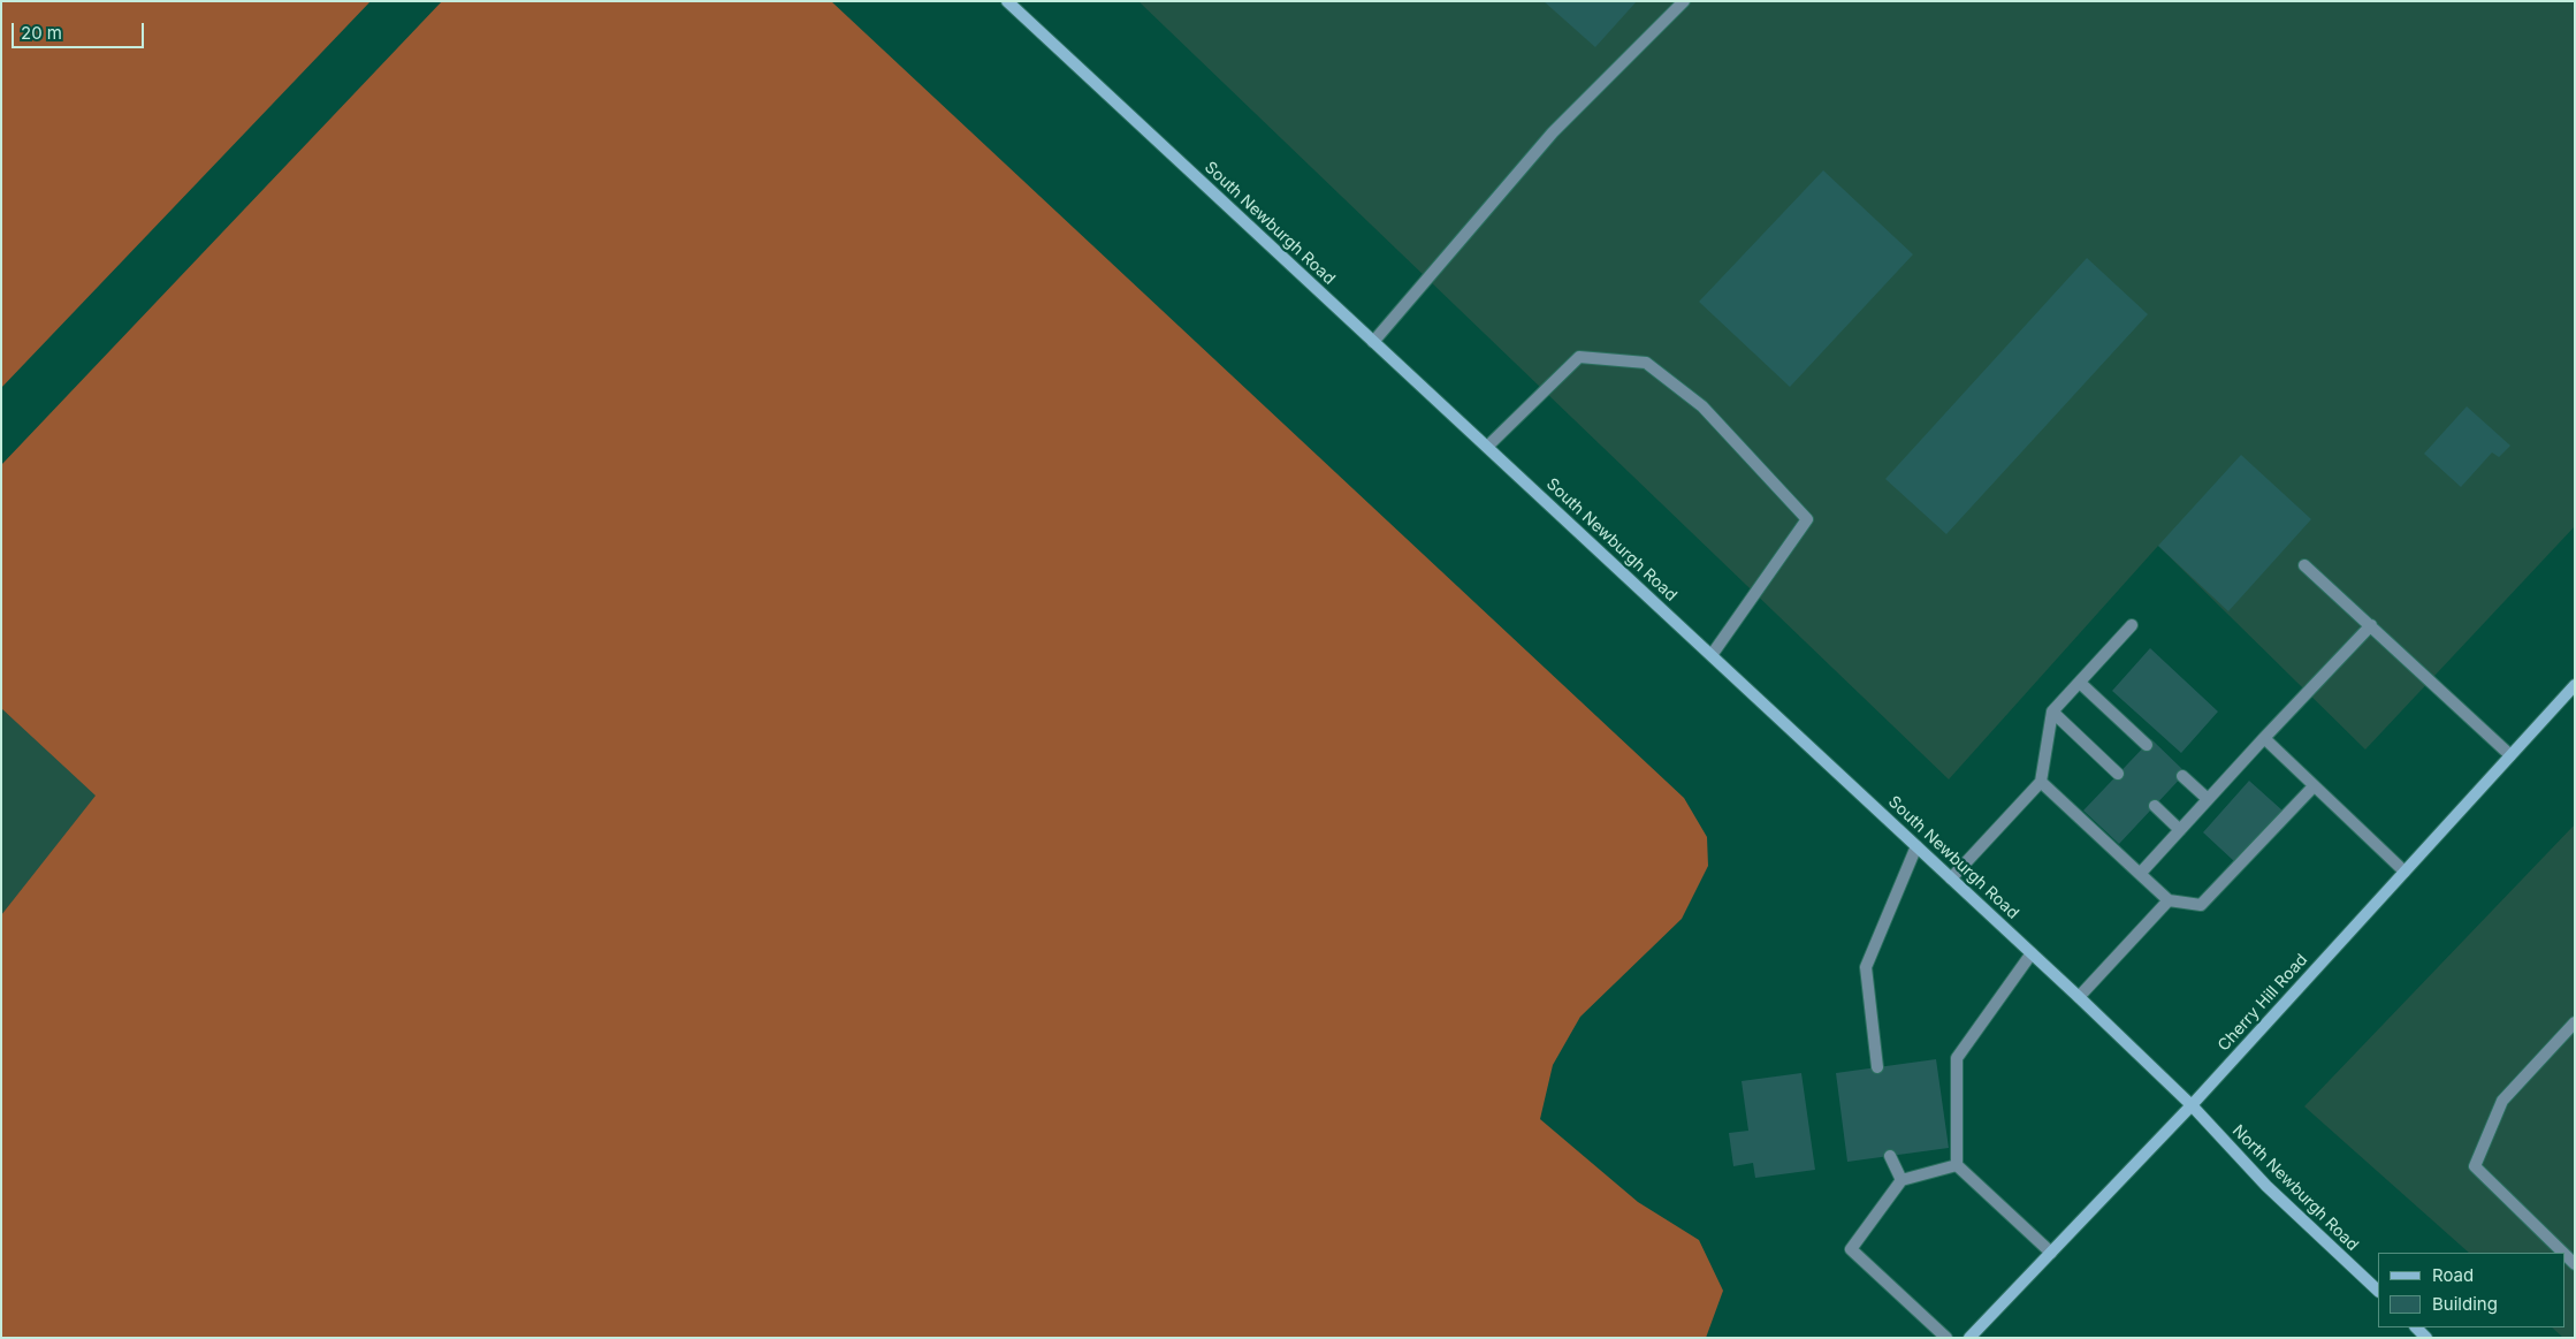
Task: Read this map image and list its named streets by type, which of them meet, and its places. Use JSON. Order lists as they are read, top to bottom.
{
  "streets": {
    "main road": ["South Newburgh Road", "Cherry Hill Road", "North Newburgh Road"]
  },
  "crossings": [
    ["South Newburgh Road", "Cherry Hill Road"],
    ["South Newburgh Road", "North Newburgh Road"],
    ["Cherry Hill Road", "North Newburgh Road"]
  ],
  "legend": ["Road", "Building"],
  "scale_bar": "20 m"
}
